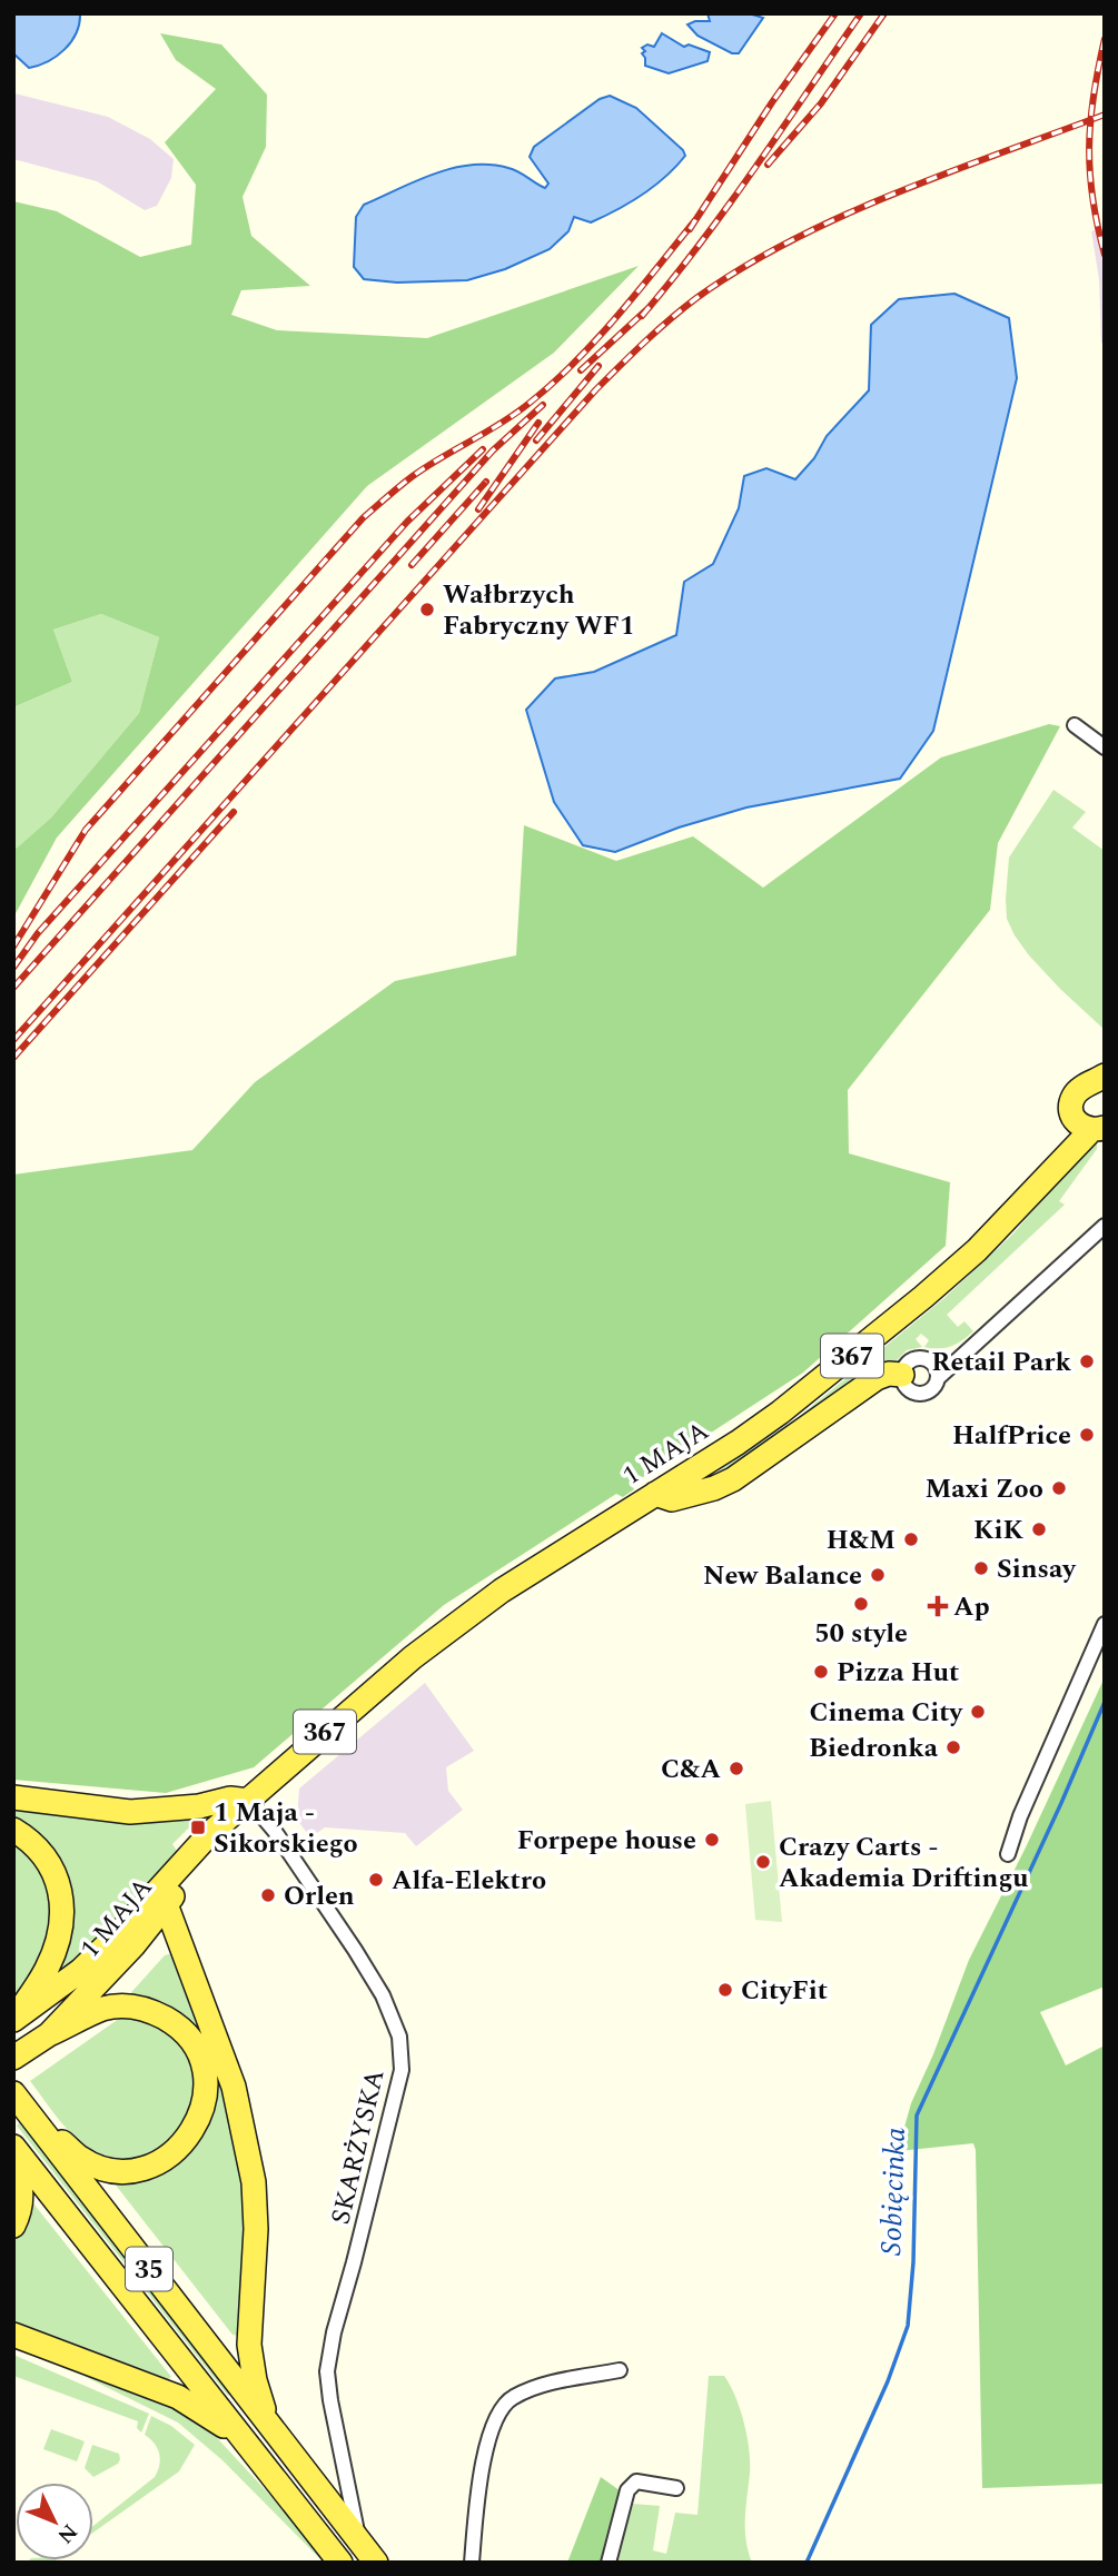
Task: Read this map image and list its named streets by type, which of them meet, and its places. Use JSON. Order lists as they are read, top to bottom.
{
  "streets": {
    "main road": ["367", "1 MAJA", "35"],
    "street": ["SKARŻYSKA"]
  },
  "crossings": [
    ["367", "1 MAJA"],
    ["1 MAJA", "SKARŻYSKA"],
    ["SKARŻYSKA", "35"]
  ],
  "water": ["Sobięcinka"],
  "places": {
    "other": [
      "Wałbrzych Fabryczny WF1",
      "Retail Park",
      "HalfPrice",
      "Maxi Zoo",
      "KiK",
      "H&M",
      "Sinsay",
      "New Balance",
      "50 style",
      "Pizza Hut",
      "Cinema City",
      "Biedronka",
      "C&A",
      "Forpepe house",
      "Crazy Carts - Akademia Driftingu",
      "Alfa-Elektro",
      "Orlen",
      "CityFit"
    ],
    "health": ["Ap"],
    "transit": ["1 Maja - Sikorskiego"]
  },
  "north": "bottom right"
}
